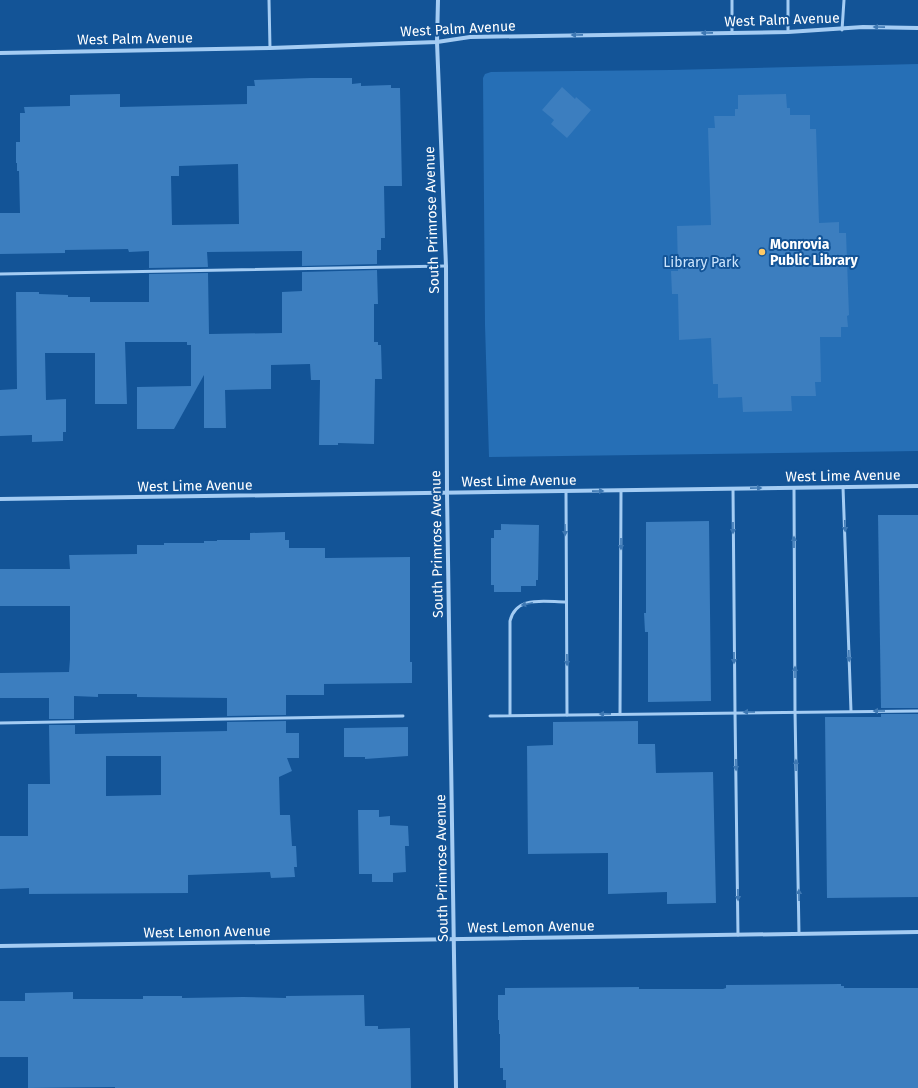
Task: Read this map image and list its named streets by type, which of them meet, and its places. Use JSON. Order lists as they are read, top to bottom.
{
  "streets": {
    "street": [
      "West Palm Avenue",
      "South Primrose Avenue",
      "West Lime Avenue",
      "West Lemon Avenue"
    ]
  },
  "crossings": [
    ["West Palm Avenue", "South Primrose Avenue"],
    ["South Primrose Avenue", "West Lime Avenue"],
    ["South Primrose Avenue", "West Lemon Avenue"]
  ],
  "one_way": ["West Palm Avenue"],
  "parks": ["Library Park"],
  "places": ["Monrovia Public Library"]
}
